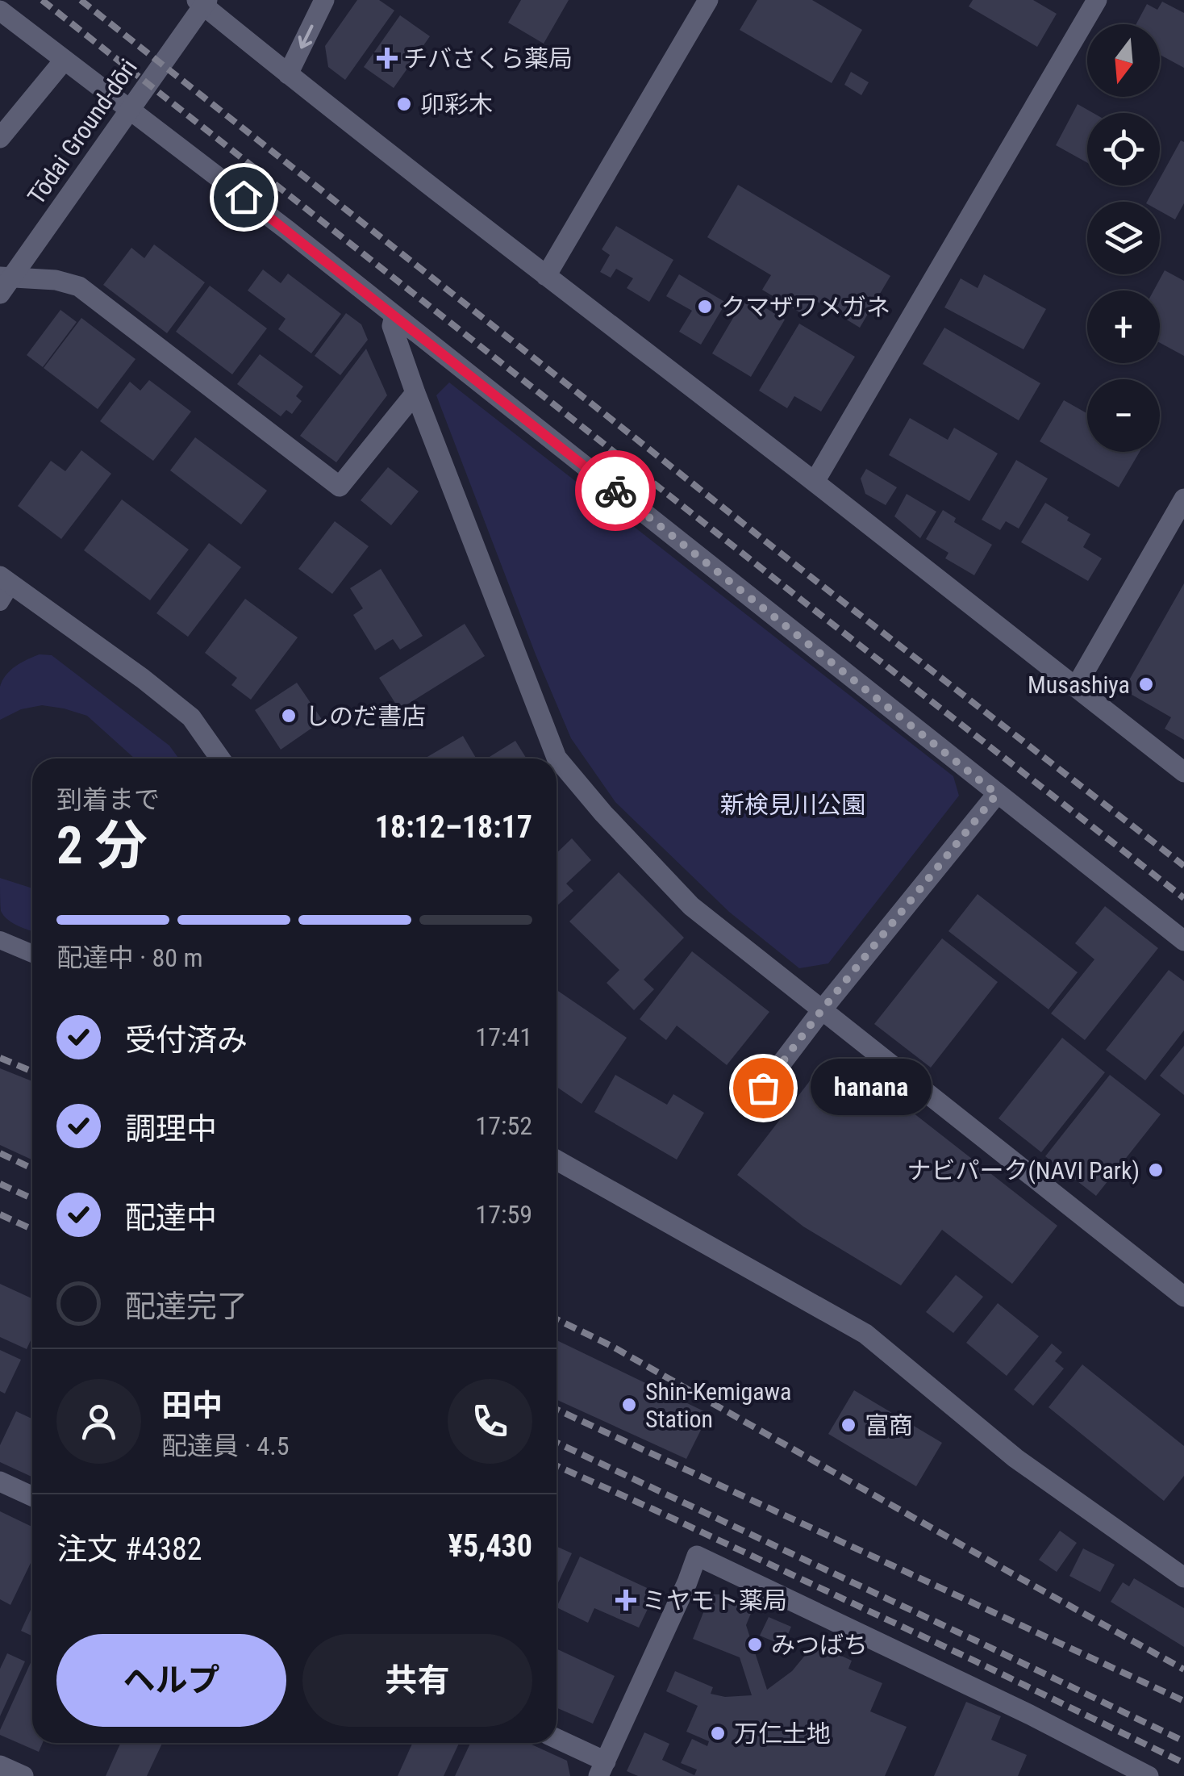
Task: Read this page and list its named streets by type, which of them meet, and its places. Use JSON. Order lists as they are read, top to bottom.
{
  "streets": {
    "street": ["Tōdai Ground-dōri"]
  },
  "parks": ["新検見川公園"],
  "places": {
    "health": ["チバさくら薬局", "ミヤモト薬局"],
    "other": [
      "卯彩木",
      "クマザワメガネ",
      "Musashiya",
      "しのだ書店",
      "hanana",
      "ナビパーク(NAVI Park)",
      "Shin-Kemigawa Station",
      "富商",
      "みつばち",
      "万仁土地"
    ]
  },
  "north": "bottom",
  "page": {
    "map_buttons": ["+", "−"],
    "heading": ["2 分", "到着まで", "18:12–18:17"],
    "panel": [
      "田中",
      "配達員 · 4.5",
      "注文 #4382",
      "¥5,430"
    ],
    "bar": "配達中 · 80 m",
    "list": [
      ["受付済み", "17:41"],
      ["調理中", "17:52"],
      ["配達中", "17:59"],
      "配達完了"
    ],
    "bubble": "hanana",
    "buttons": ["ヘルプ", "共有"]
  }
}
